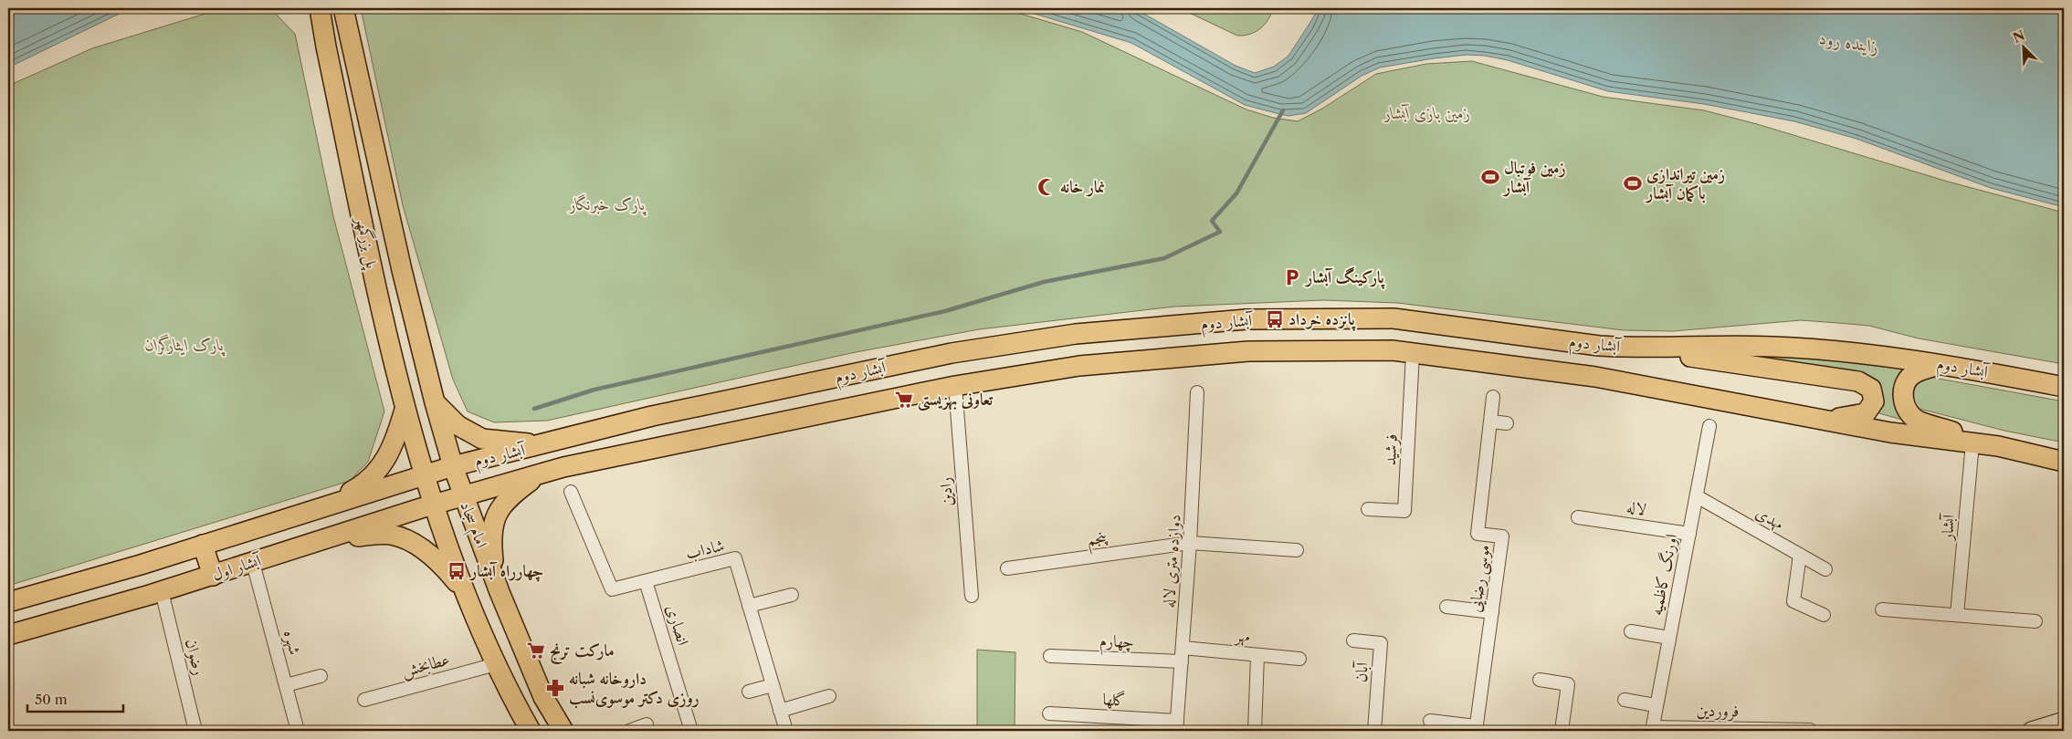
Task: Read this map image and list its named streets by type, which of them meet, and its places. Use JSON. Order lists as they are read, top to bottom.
{
  "streets": {
    "main road": [
      "پل بزرگمهر",
      "آبشار دوم",
      "امام سجاد",
      "آبشار اول"
    ],
    "street": [
      "فرشید",
      "رادین",
      "لاله",
      "مهدی",
      "آبشار",
      "پنجم",
      "شاداب",
      "دوازده متری لاله",
      "اورنگ کاظمیه",
      "موسی رضایی",
      "انصاری",
      "مهر",
      "چهارم",
      "شهره",
      "رضوان",
      "عطابخش",
      "آبان",
      "گلها",
      "فروردین"
    ]
  },
  "crossings": [
    ["پل بزرگمهر", "آبشار دوم"],
    ["پل بزرگمهر", "امام سجاد"],
    ["پل بزرگمهر", "آبشار اول"],
    ["آبشار دوم", "فرشید"],
    ["آبشار دوم", "رادین"],
    ["آبشار دوم", "امام سجاد"],
    ["آبشار دوم", "آبشار"],
    ["آبشار دوم", "آبشار اول"],
    ["لاله", "اورنگ کاظمیه"],
    ["مهدی", "اورنگ کاظمیه"],
    ["امام سجاد", "آبشار اول"],
    ["امام سجاد", "عطابخش"],
    ["پنجم", "دوازده متری لاله"],
    ["شاداب", "انصاری"],
    ["دوازده متری لاله", "مهر"],
    ["دوازده متری لاله", "چهارم"],
    ["دوازده متری لاله", "گلها"],
    ["آبشار اول", "شهره"],
    ["آبشار اول", "رضوان"],
    ["اورنگ کاظمیه", "فروردین"]
  ],
  "water": ["زاینده رود"],
  "parks": ["زمین بازی آبشار", "پارک خبرنگار", "پارک ایثارگران"],
  "places": {
    "sports": ["زمین فوتبال آبشار", "زمین تیراندازی باکمان آبشار"],
    "mosque": ["نمار خانه"],
    "parking": ["پارکینگ آبشار"],
    "bus stop": ["پانزده خرداد", "چهارراه آبشار"],
    "supermarket": ["تعاونی بهزیستی", "مارکت ترنج"],
    "pharmacy": ["داروخانه شبانه روزی دکتر موسوی‌نسب"]
  },
  "scale_bar": "50 m",
  "north": "top left"
}
